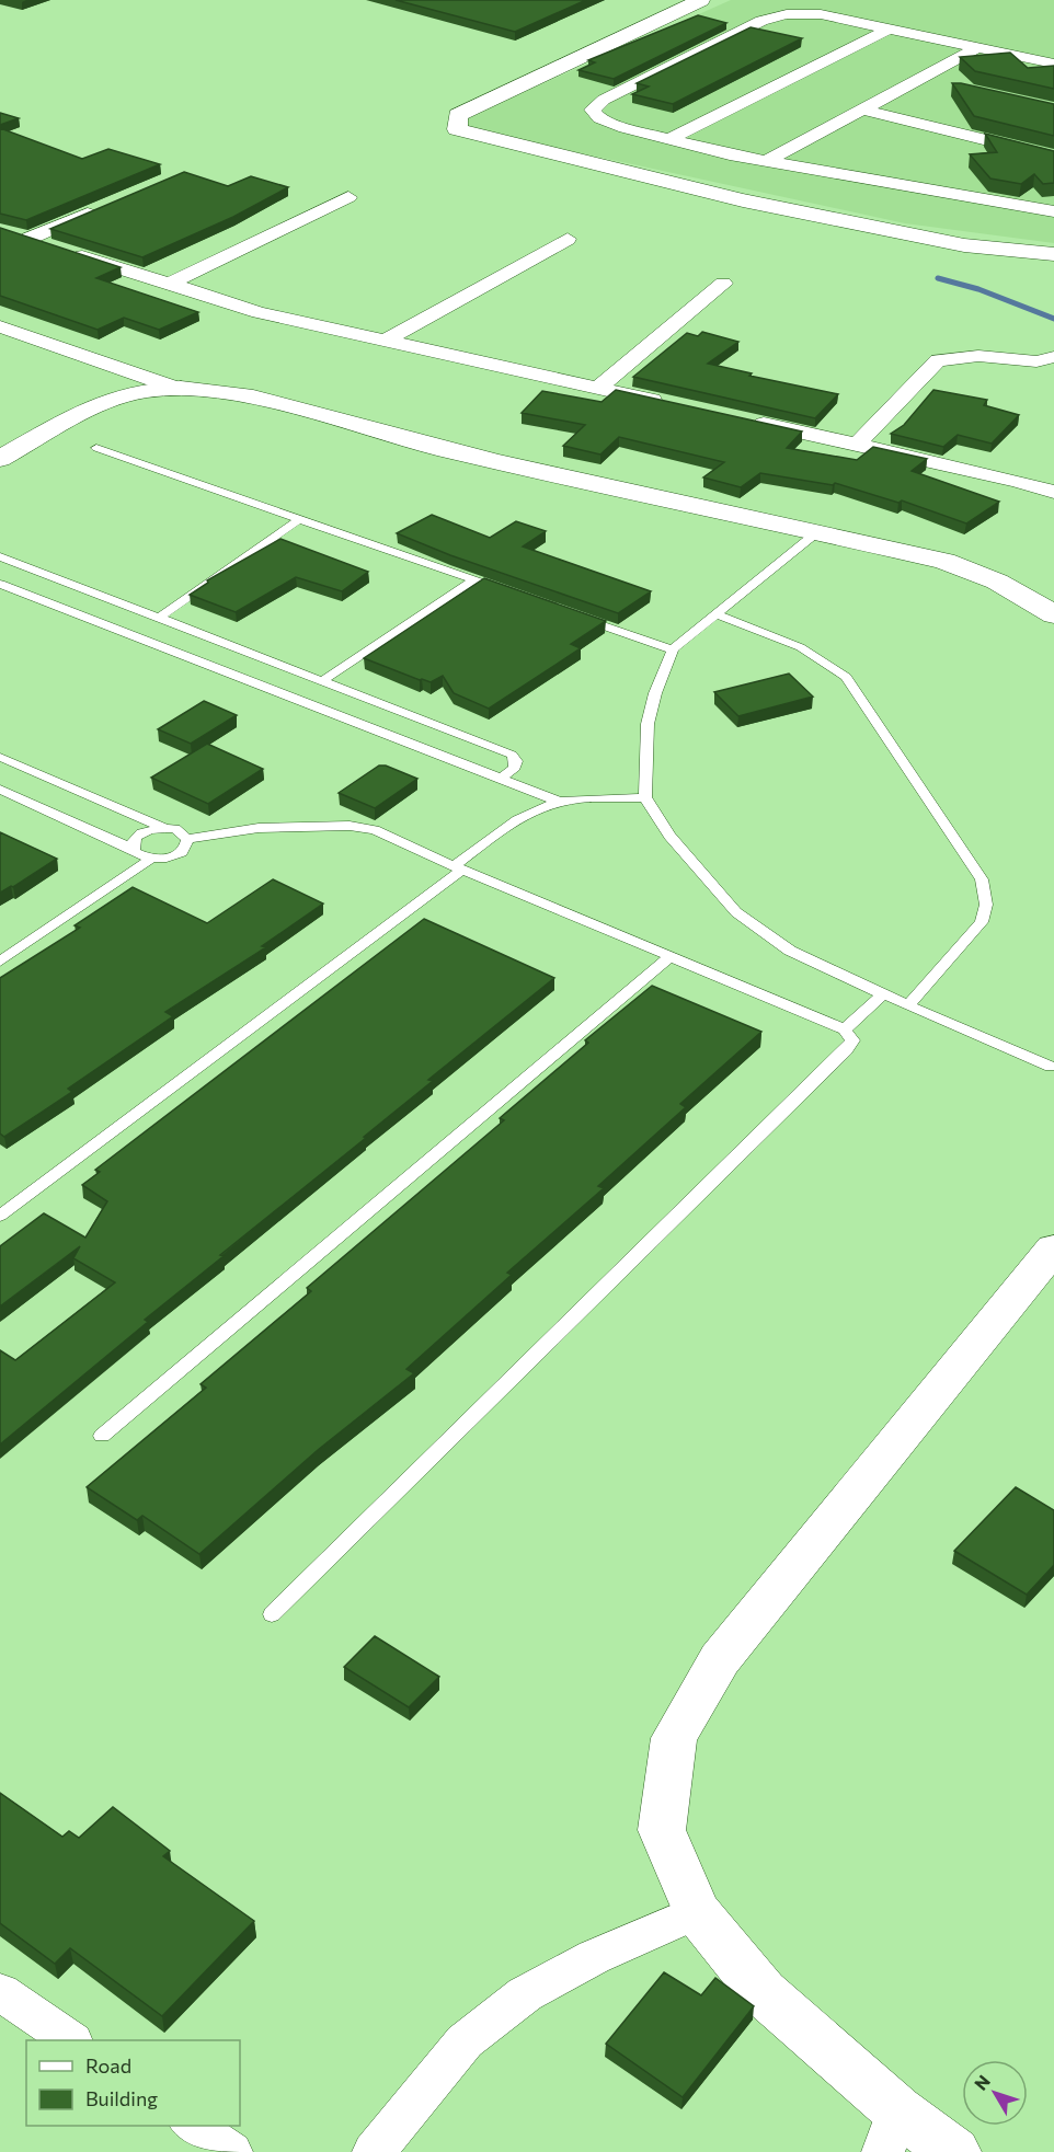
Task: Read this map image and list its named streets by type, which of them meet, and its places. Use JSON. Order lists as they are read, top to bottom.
{
  "legend": ["Road", "Building"],
  "north": "top left"
}
